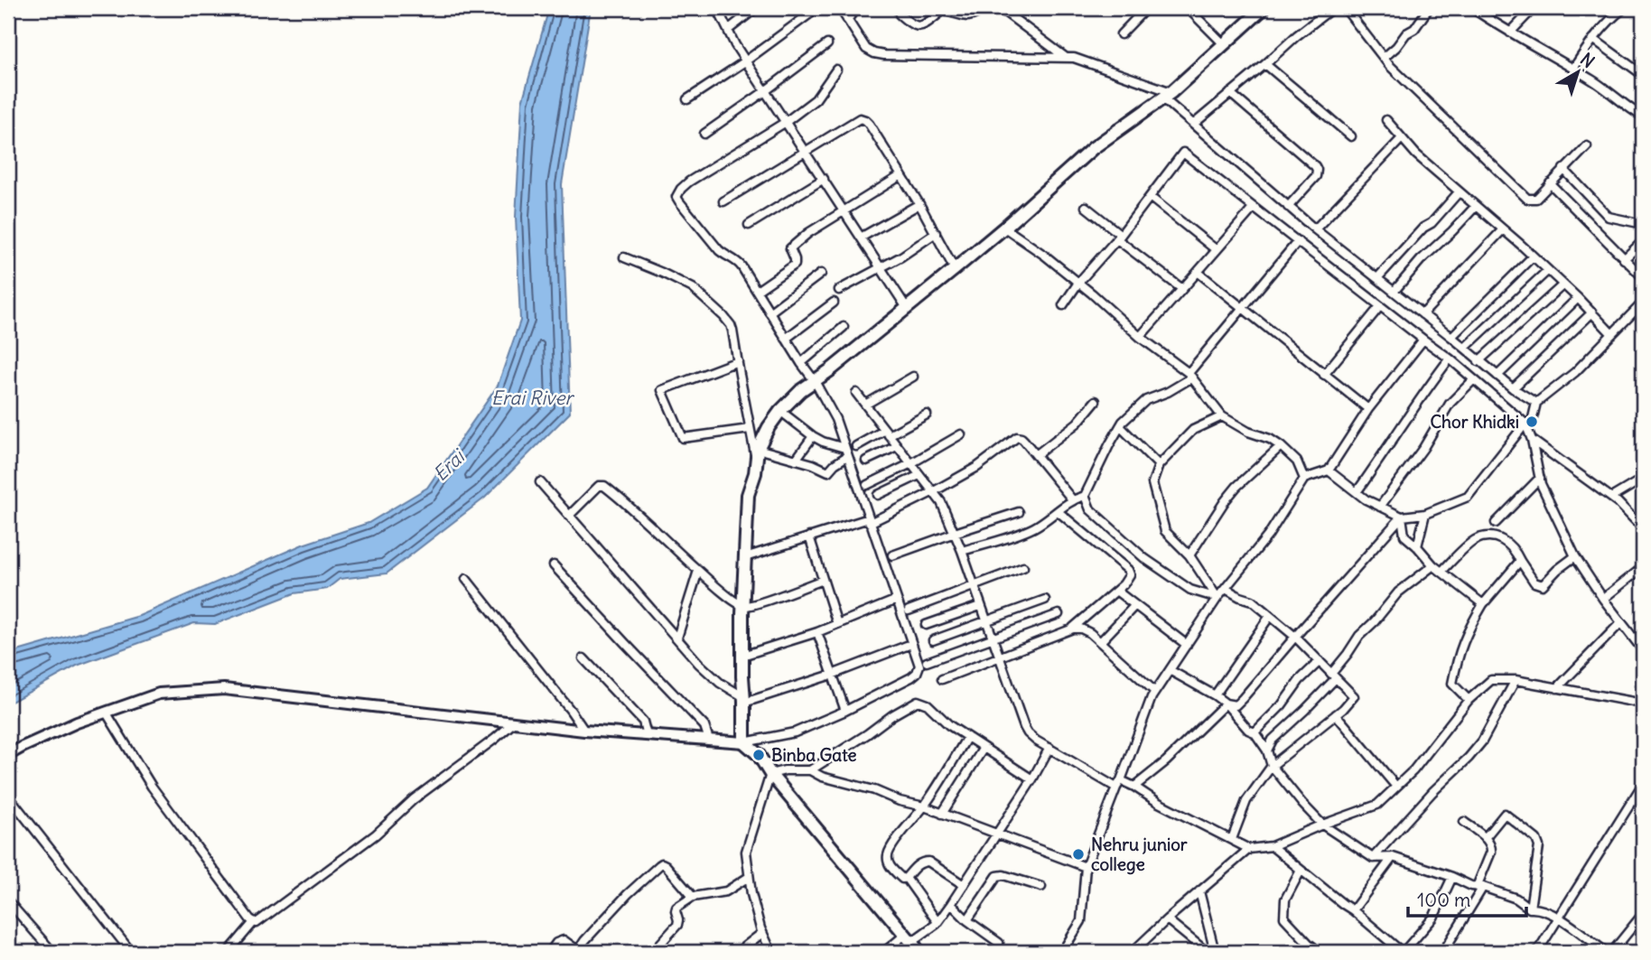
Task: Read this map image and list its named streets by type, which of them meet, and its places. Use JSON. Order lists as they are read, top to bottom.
{
  "water": ["Erai River", "Erai"],
  "places": ["Chor Khidki", "Binba Gate", "Nehru junior college"],
  "scale_bar": "100 m",
  "north": "top right"
}
